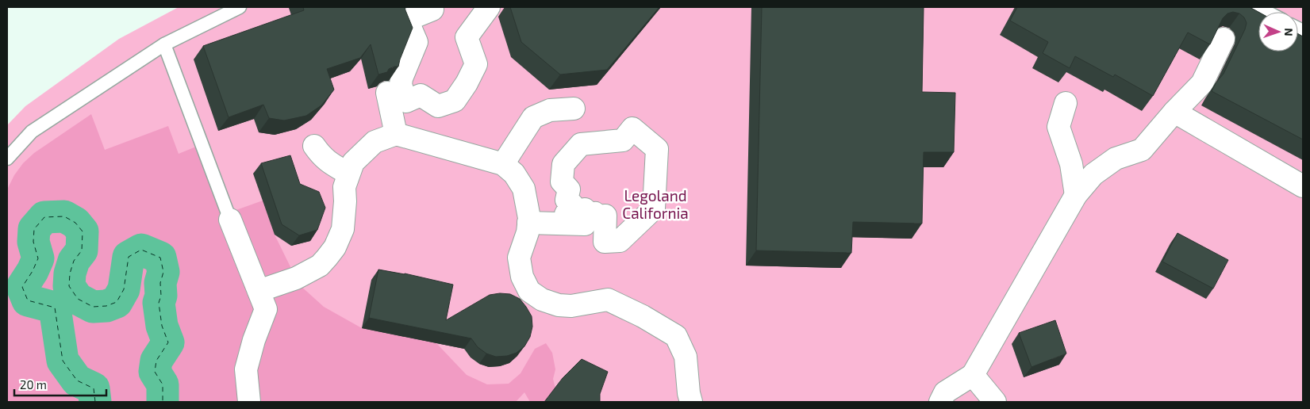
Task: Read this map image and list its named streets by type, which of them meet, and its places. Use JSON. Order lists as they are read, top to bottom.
{
  "parks": ["Legoland California"],
  "scale_bar": "20 m",
  "north": "right"
}
